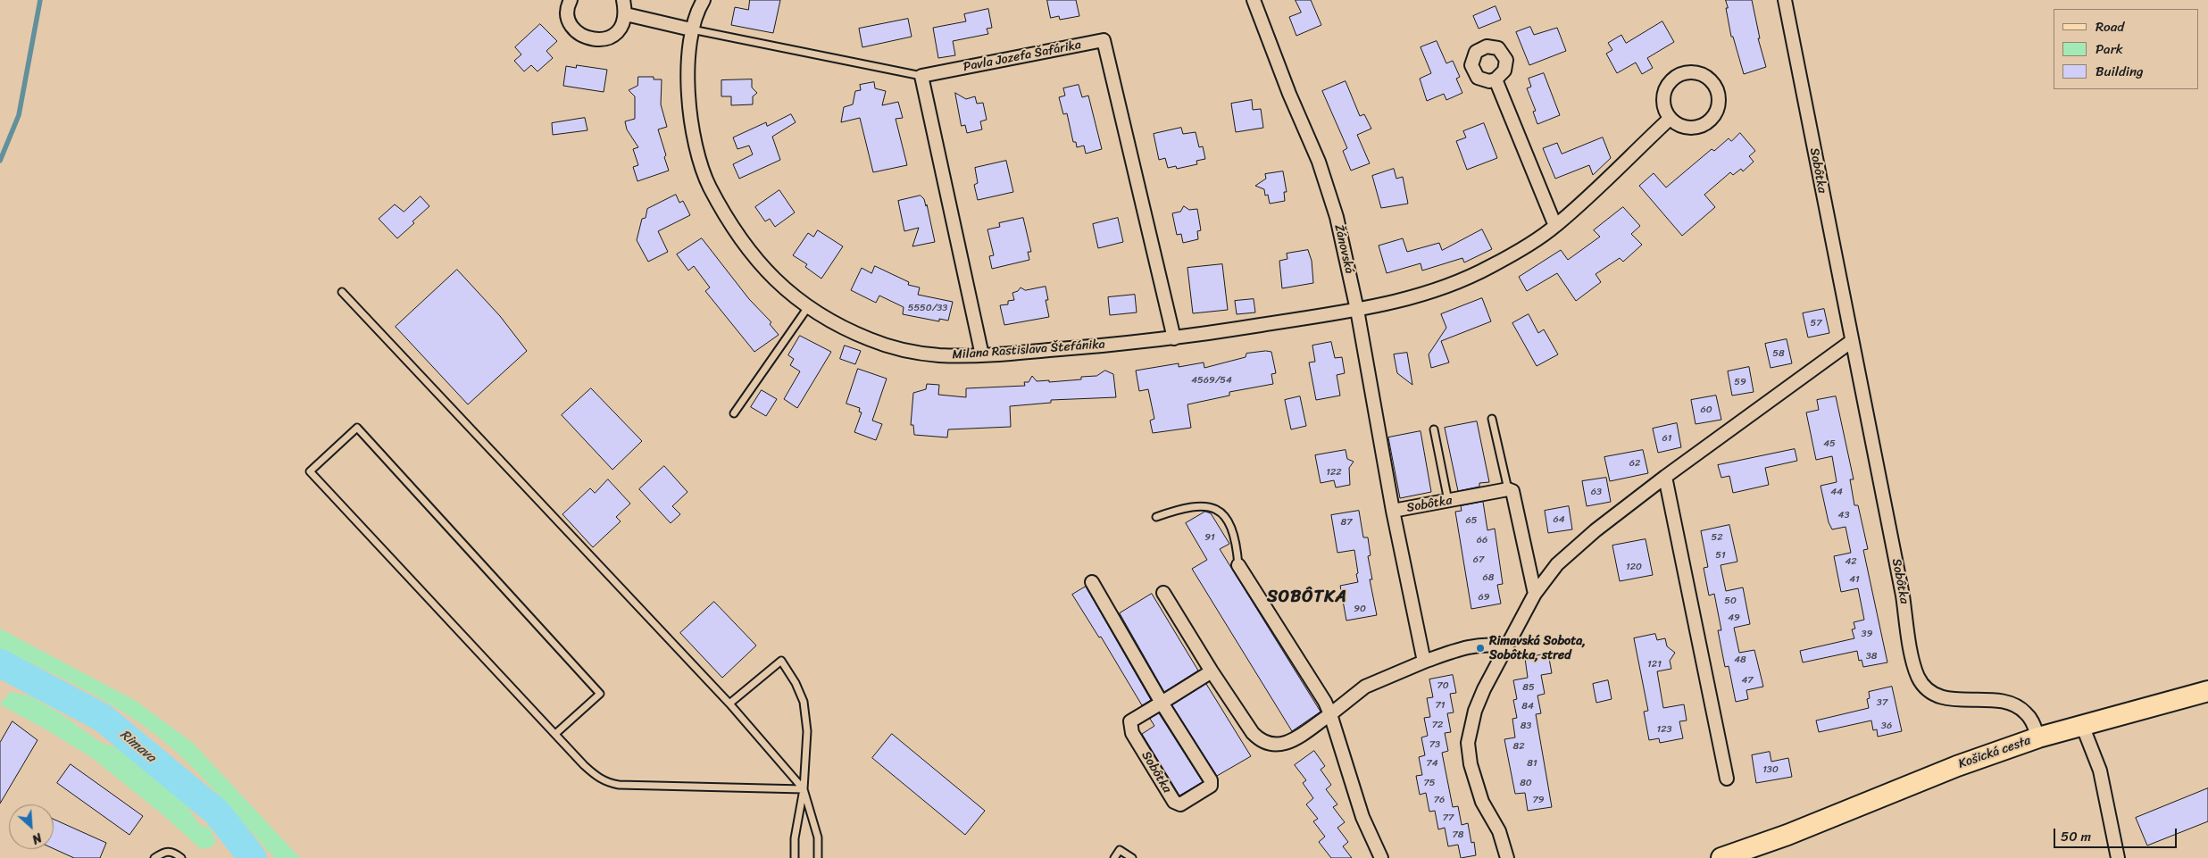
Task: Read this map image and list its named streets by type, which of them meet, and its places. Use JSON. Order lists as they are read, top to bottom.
{
  "streets": {
    "main road": ["Košická cesta"],
    "street": [
      "Pavla Jozefa Šafárika",
      "Sobôtka",
      "Žánovská",
      "Milana Rastislava Štefánika"
    ]
  },
  "crossings": [
    ["Pavla Jozefa Šafárika", "Milana Rastislava Štefánika"],
    ["Sobôtka", "Žánovská"],
    ["Sobôtka", "Košická cesta"],
    ["Žánovská", "Milana Rastislava Štefánika"]
  ],
  "districts": ["SOBÔTKA"],
  "water": ["Rimava"],
  "places": ["Rimavská Sobota, Sobôtka, stred"],
  "house_numbers": [
    "5550/33",
    "57",
    "58",
    "4569/54",
    "59",
    "60",
    "61",
    "45",
    "62",
    "122",
    "63",
    "44",
    "43",
    "64",
    "65",
    "87",
    "91",
    "52",
    "66",
    "51",
    "67",
    "42",
    "120",
    "68",
    "41",
    "69",
    "50",
    "90",
    "49",
    "39",
    "38",
    "48",
    "121",
    "47",
    "70",
    "85",
    "37",
    "71",
    "84",
    "72",
    "83",
    "36",
    "123",
    "73",
    "82",
    "74",
    "81",
    "130",
    "75",
    "80",
    "76",
    "79",
    "77",
    "78"
  ],
  "legend": ["Road", "Park", "Building"],
  "scale_bar": "50 m",
  "north": "bottom right"
}
